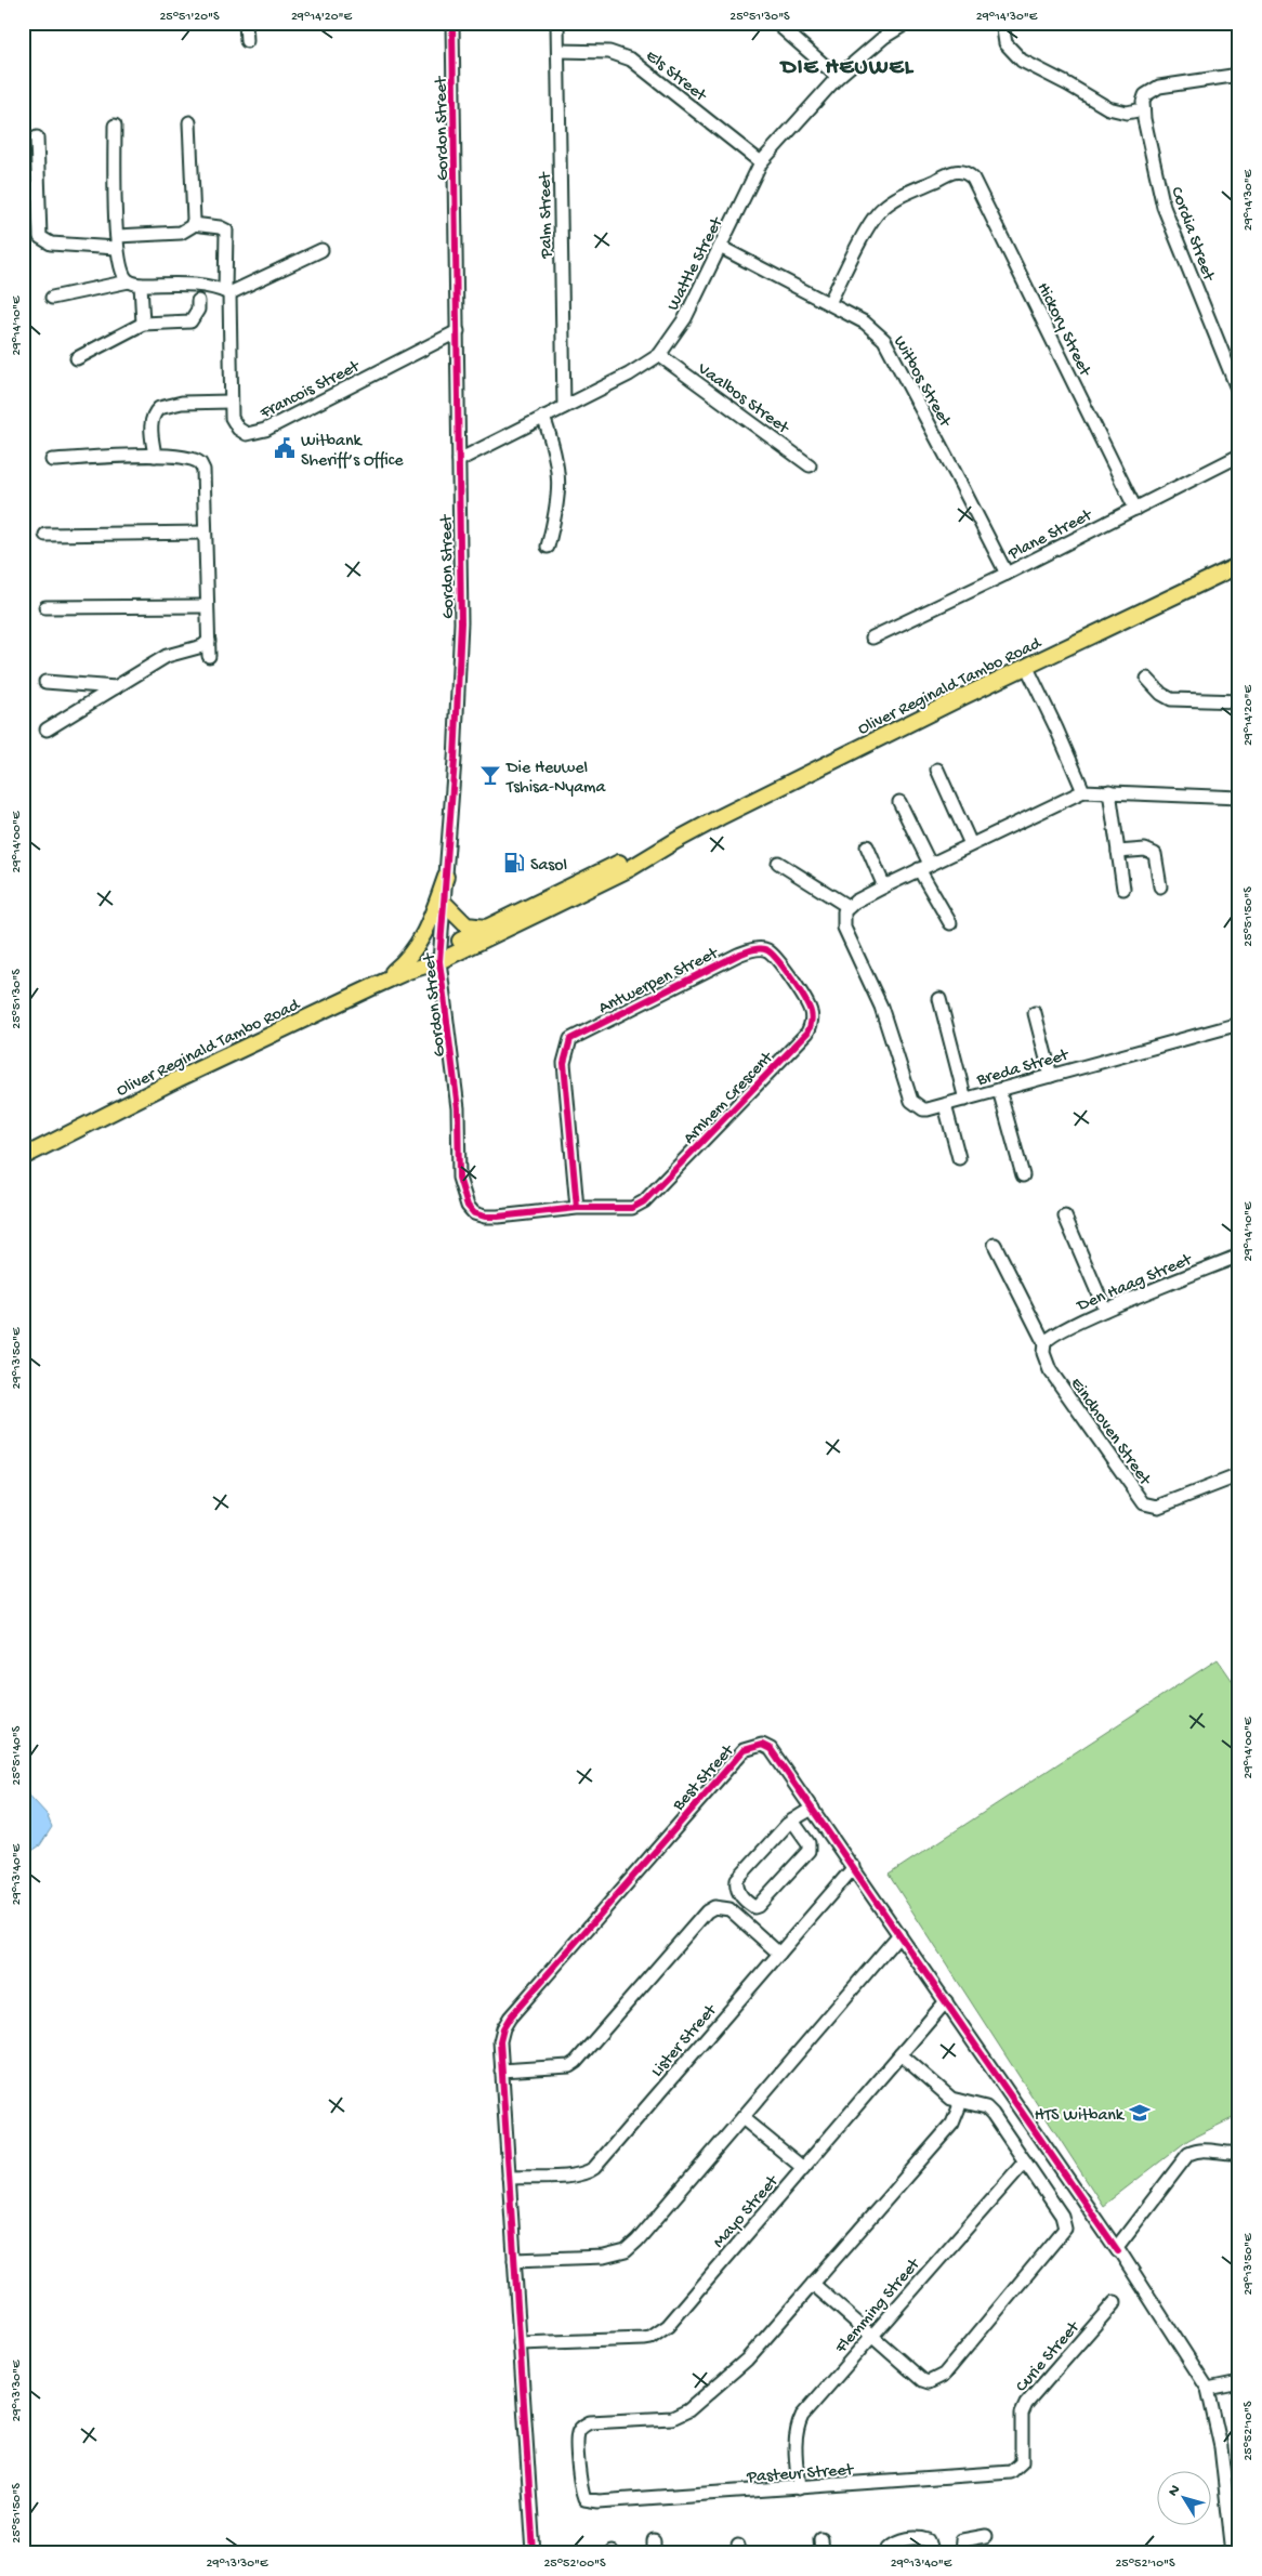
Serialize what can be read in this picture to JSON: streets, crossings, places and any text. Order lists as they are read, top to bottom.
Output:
{
  "streets": {
    "main road": ["Oliver Reginald Tambo Road"],
    "street": [
      "Els Street",
      "Gordon Street",
      "Palm Street",
      "Cordia Street",
      "Wattle Street",
      "Hickory Street",
      "Witbos Street",
      "Francois Street",
      "Vaalbos Street",
      "Plane Street",
      "Antwerpen Street",
      "Breda Street",
      "Arnhem Crescent",
      "Den Haag Street",
      "Eindhoven Street",
      "Best Street",
      "Lister Street",
      "Mayo Street",
      "Flemming Street",
      "Curie Street",
      "Pasteur Street"
    ]
  },
  "crossings": [
    ["Els Street", "Palm Street"],
    ["Els Street", "Wattle Street"],
    ["Gordon Street", "Wattle Street"],
    ["Gordon Street", "Francois Street"],
    ["Gordon Street", "Oliver Reginald Tambo Road"],
    ["Gordon Street", "Arnhem Crescent"],
    ["Palm Street", "Wattle Street"],
    ["Wattle Street", "Witbos Street"],
    ["Wattle Street", "Vaalbos Street"],
    ["Hickory Street", "Witbos Street"],
    ["Hickory Street", "Plane Street"],
    ["Witbos Street", "Plane Street"],
    ["Antwerpen Street", "Arnhem Crescent"],
    ["Den Haag Street", "Eindhoven Street"],
    ["Best Street", "Lister Street"],
    ["Best Street", "Mayo Street"],
    ["Flemming Street", "Pasteur Street"],
    ["Curie Street", "Pasteur Street"]
  ],
  "districts": ["DIE HEUWEL"],
  "places": {
    "public building": ["Witbank Sheriff’s Office"],
    "bar": ["Die Heuwel Tshisa-Nyama"],
    "fuel station": ["Sasol"],
    "school or university": ["HTS Witbank"]
  },
  "north": "top left",
  "coordinates": [
    "25°51'20\"S",
    "29°14'20\"E",
    "25°51'30\"S",
    "29°14'30\"E",
    "29°14'10\"E",
    "29°14'00\"E",
    "25°51'50\"S",
    "29°13'50\"E",
    "25°51'40\"S",
    "29°13'40\"E",
    "29°13'30\"E",
    "25°52'10\"S",
    "25°52'00\"S"
  ]
}
